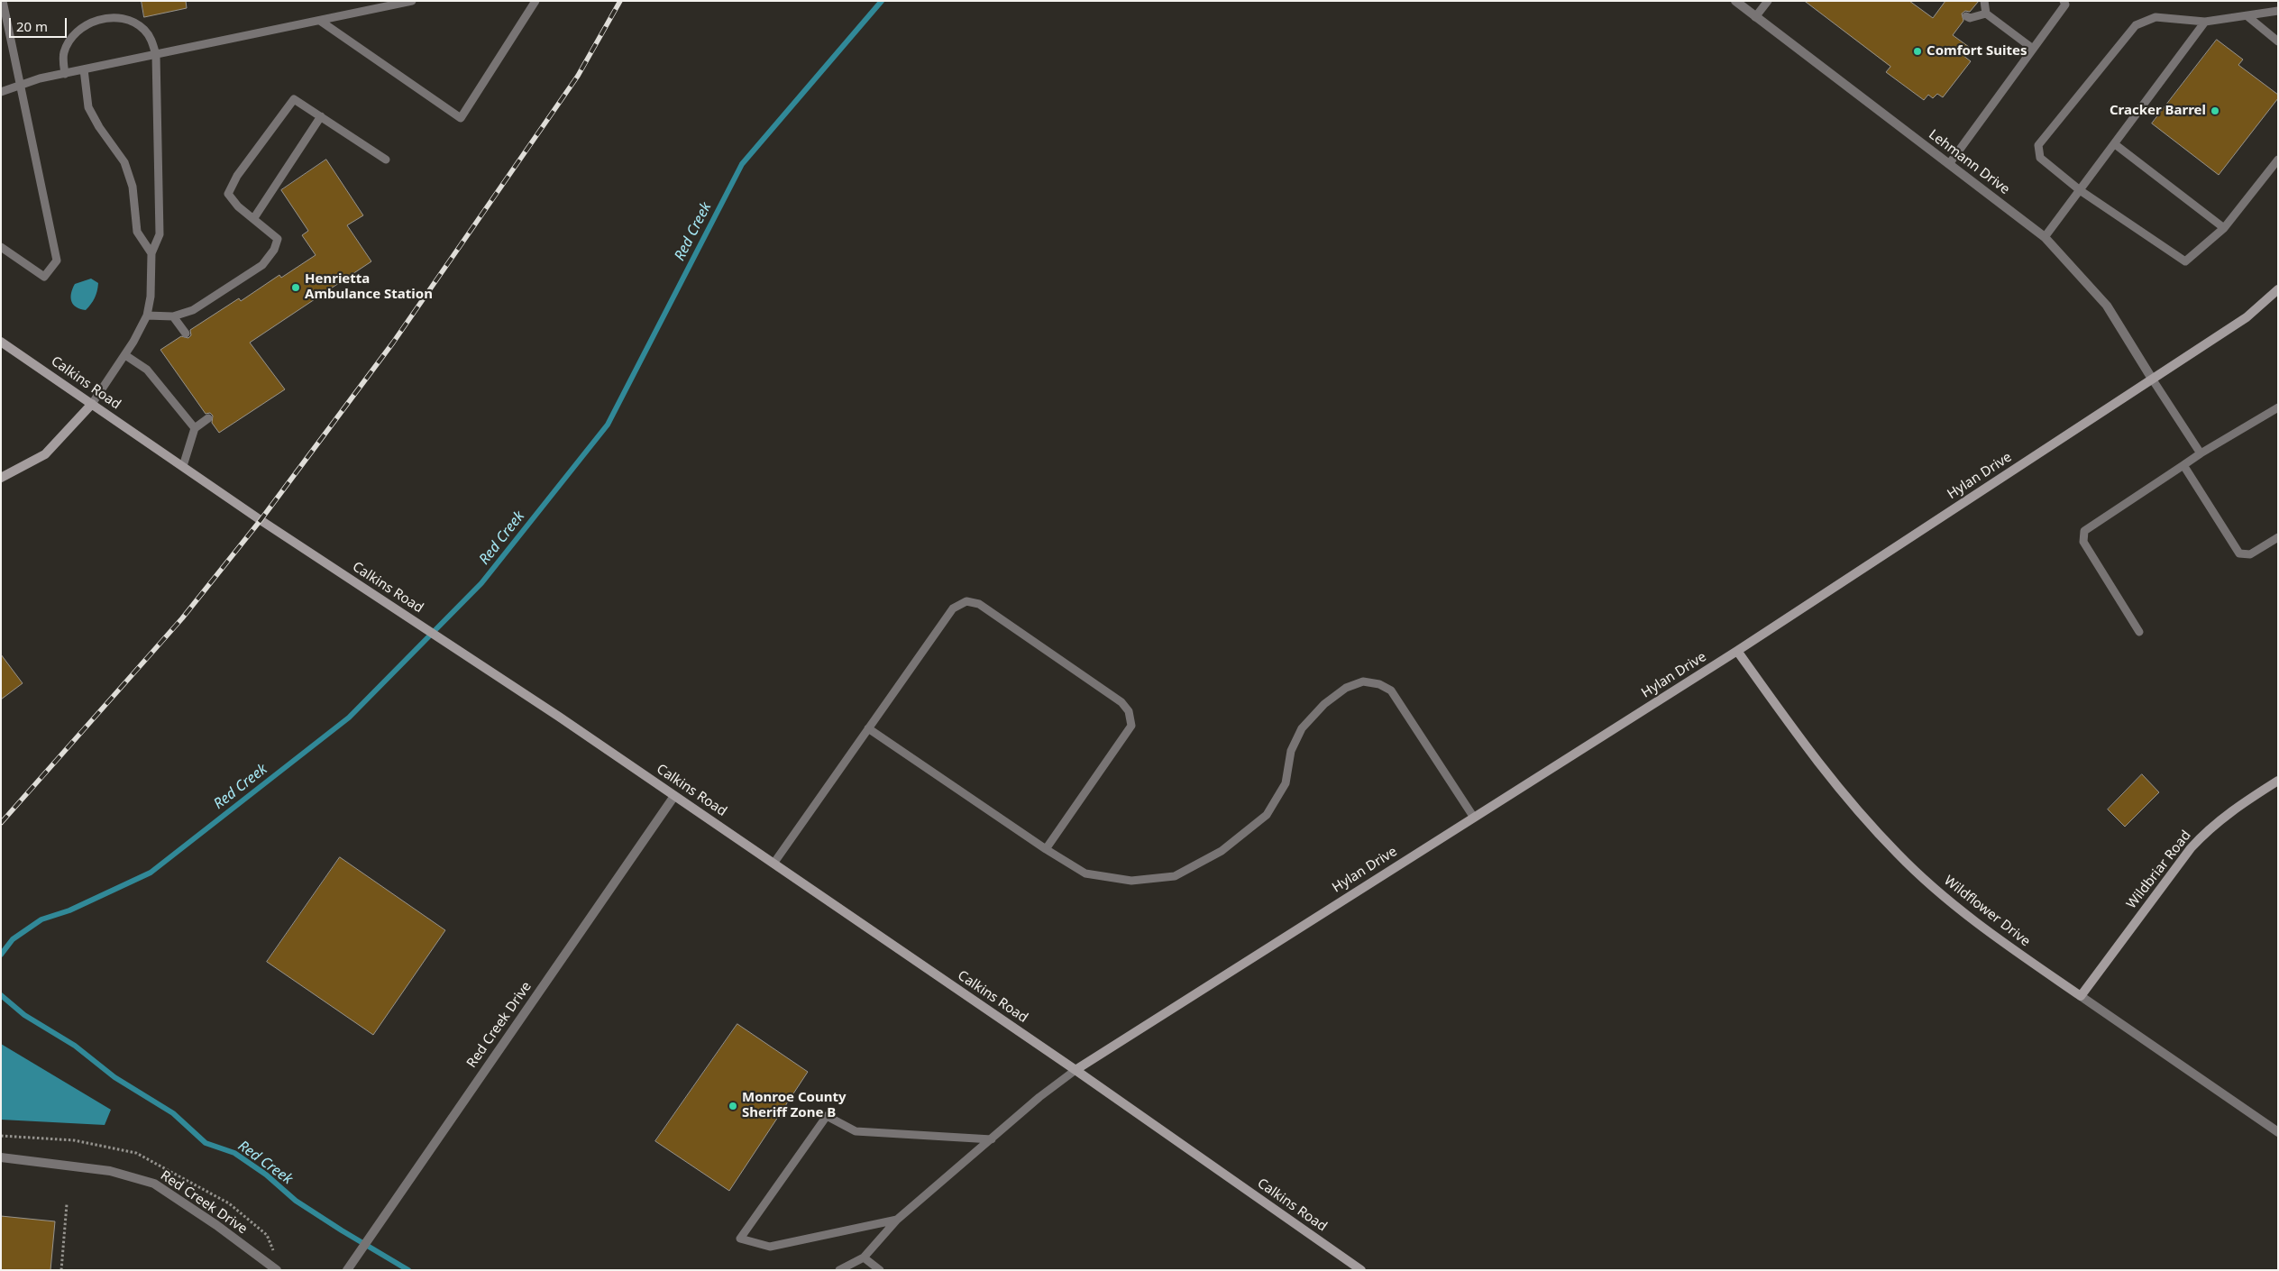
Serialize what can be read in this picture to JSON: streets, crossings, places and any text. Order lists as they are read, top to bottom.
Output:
{
  "streets": {
    "main road": [
      "Calkins Road",
      "Hylan Drive",
      "Wildbriar Road",
      "Wildflower Drive"
    ],
    "street": ["Lehmann Drive", "Red Creek Drive"]
  },
  "crossings": [
    ["Lehmann Drive", "Hylan Drive"],
    ["Calkins Road", "Hylan Drive"],
    ["Calkins Road", "Red Creek Drive"],
    ["Hylan Drive", "Wildflower Drive"],
    ["Wildbriar Road", "Wildflower Drive"]
  ],
  "water": ["Red Creek"],
  "places": [
    "Comfort Suites",
    "Cracker Barrel",
    "Henrietta Ambulance Station",
    "Monroe County Sheriff Zone B"
  ],
  "scale_bar": "20 m"
}
